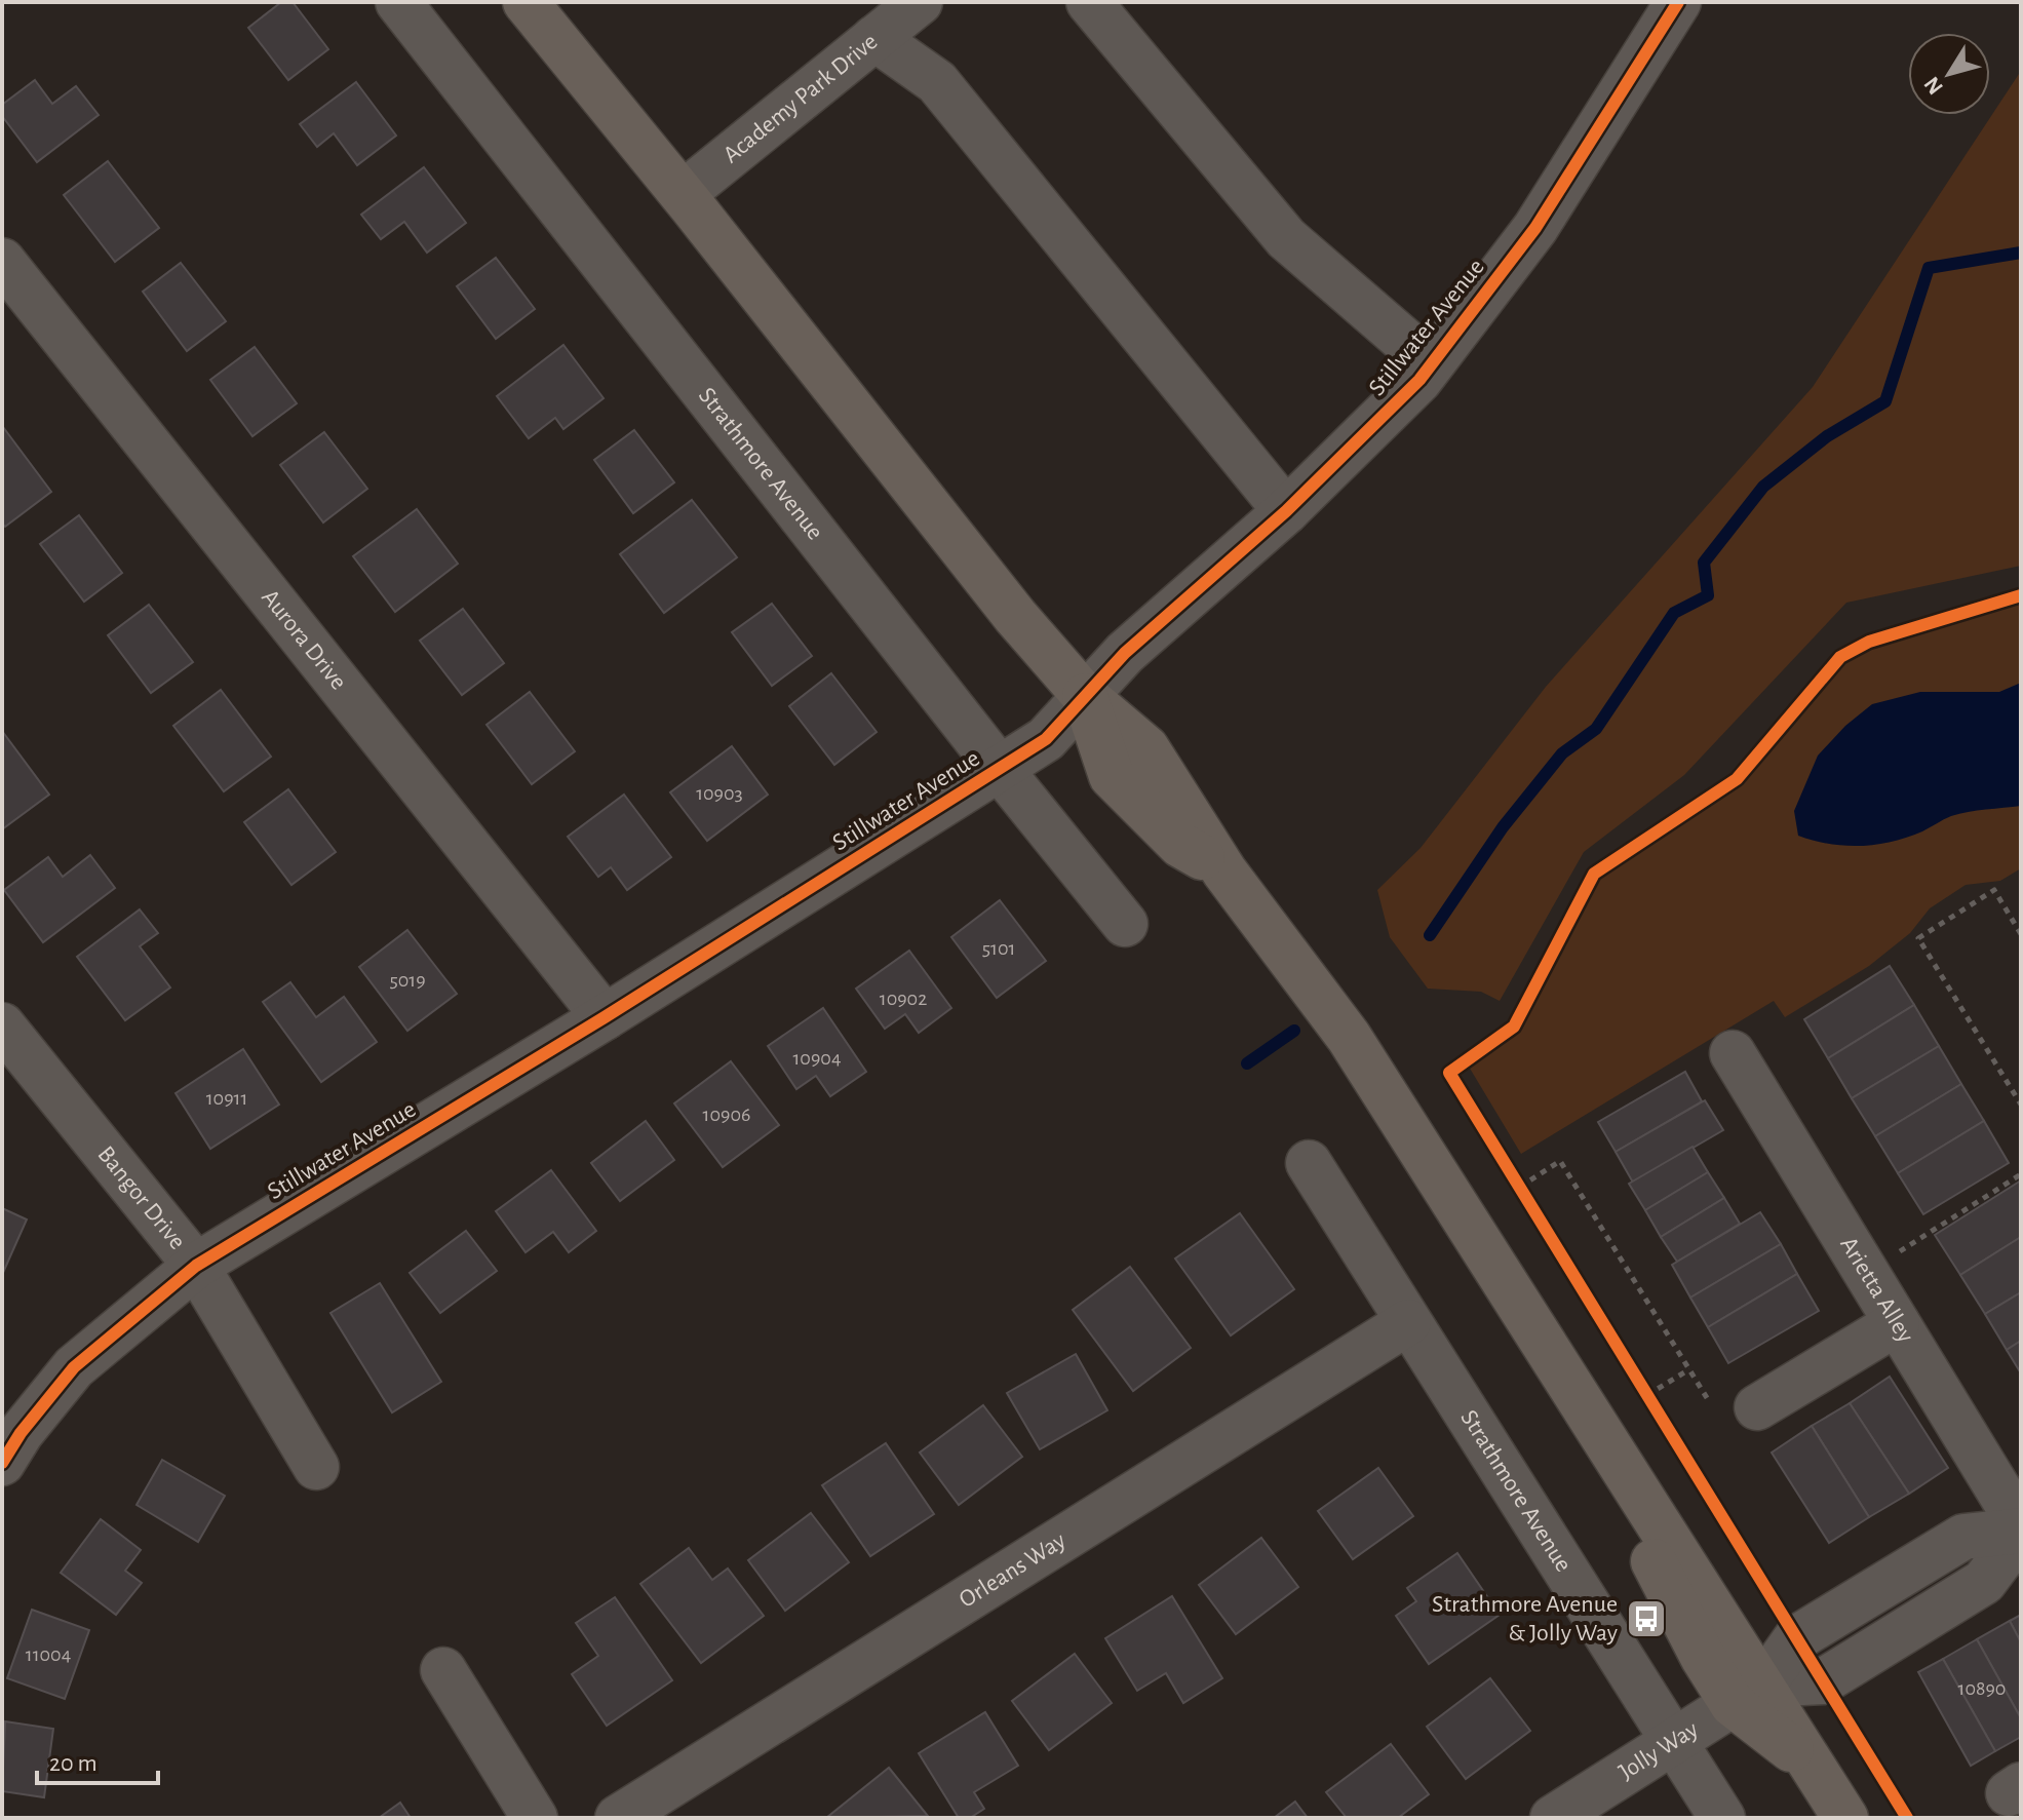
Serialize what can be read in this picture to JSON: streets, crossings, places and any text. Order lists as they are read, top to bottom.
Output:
{
  "streets": {
    "street": [
      "Academy Park Drive",
      "Stillwater Avenue",
      "Strathmore Avenue",
      "Aurora Drive",
      "Bangor Drive",
      "Arietta Alley",
      "Orleans Way",
      "Jolly Way"
    ]
  },
  "crossings": [
    ["Stillwater Avenue", "Strathmore Avenue"],
    ["Stillwater Avenue", "Aurora Drive"],
    ["Stillwater Avenue", "Bangor Drive"],
    ["Strathmore Avenue", "Orleans Way"],
    ["Strathmore Avenue", "Jolly Way"]
  ],
  "places": {
    "bus stop": ["Strathmore Avenue & Jolly Way"]
  },
  "house_numbers": [
    "10903",
    "5101",
    "5019",
    "10902",
    "10904",
    "10911",
    "10906",
    "11004",
    "10890"
  ],
  "scale_bar": "20 m",
  "north": "bottom left"
}
